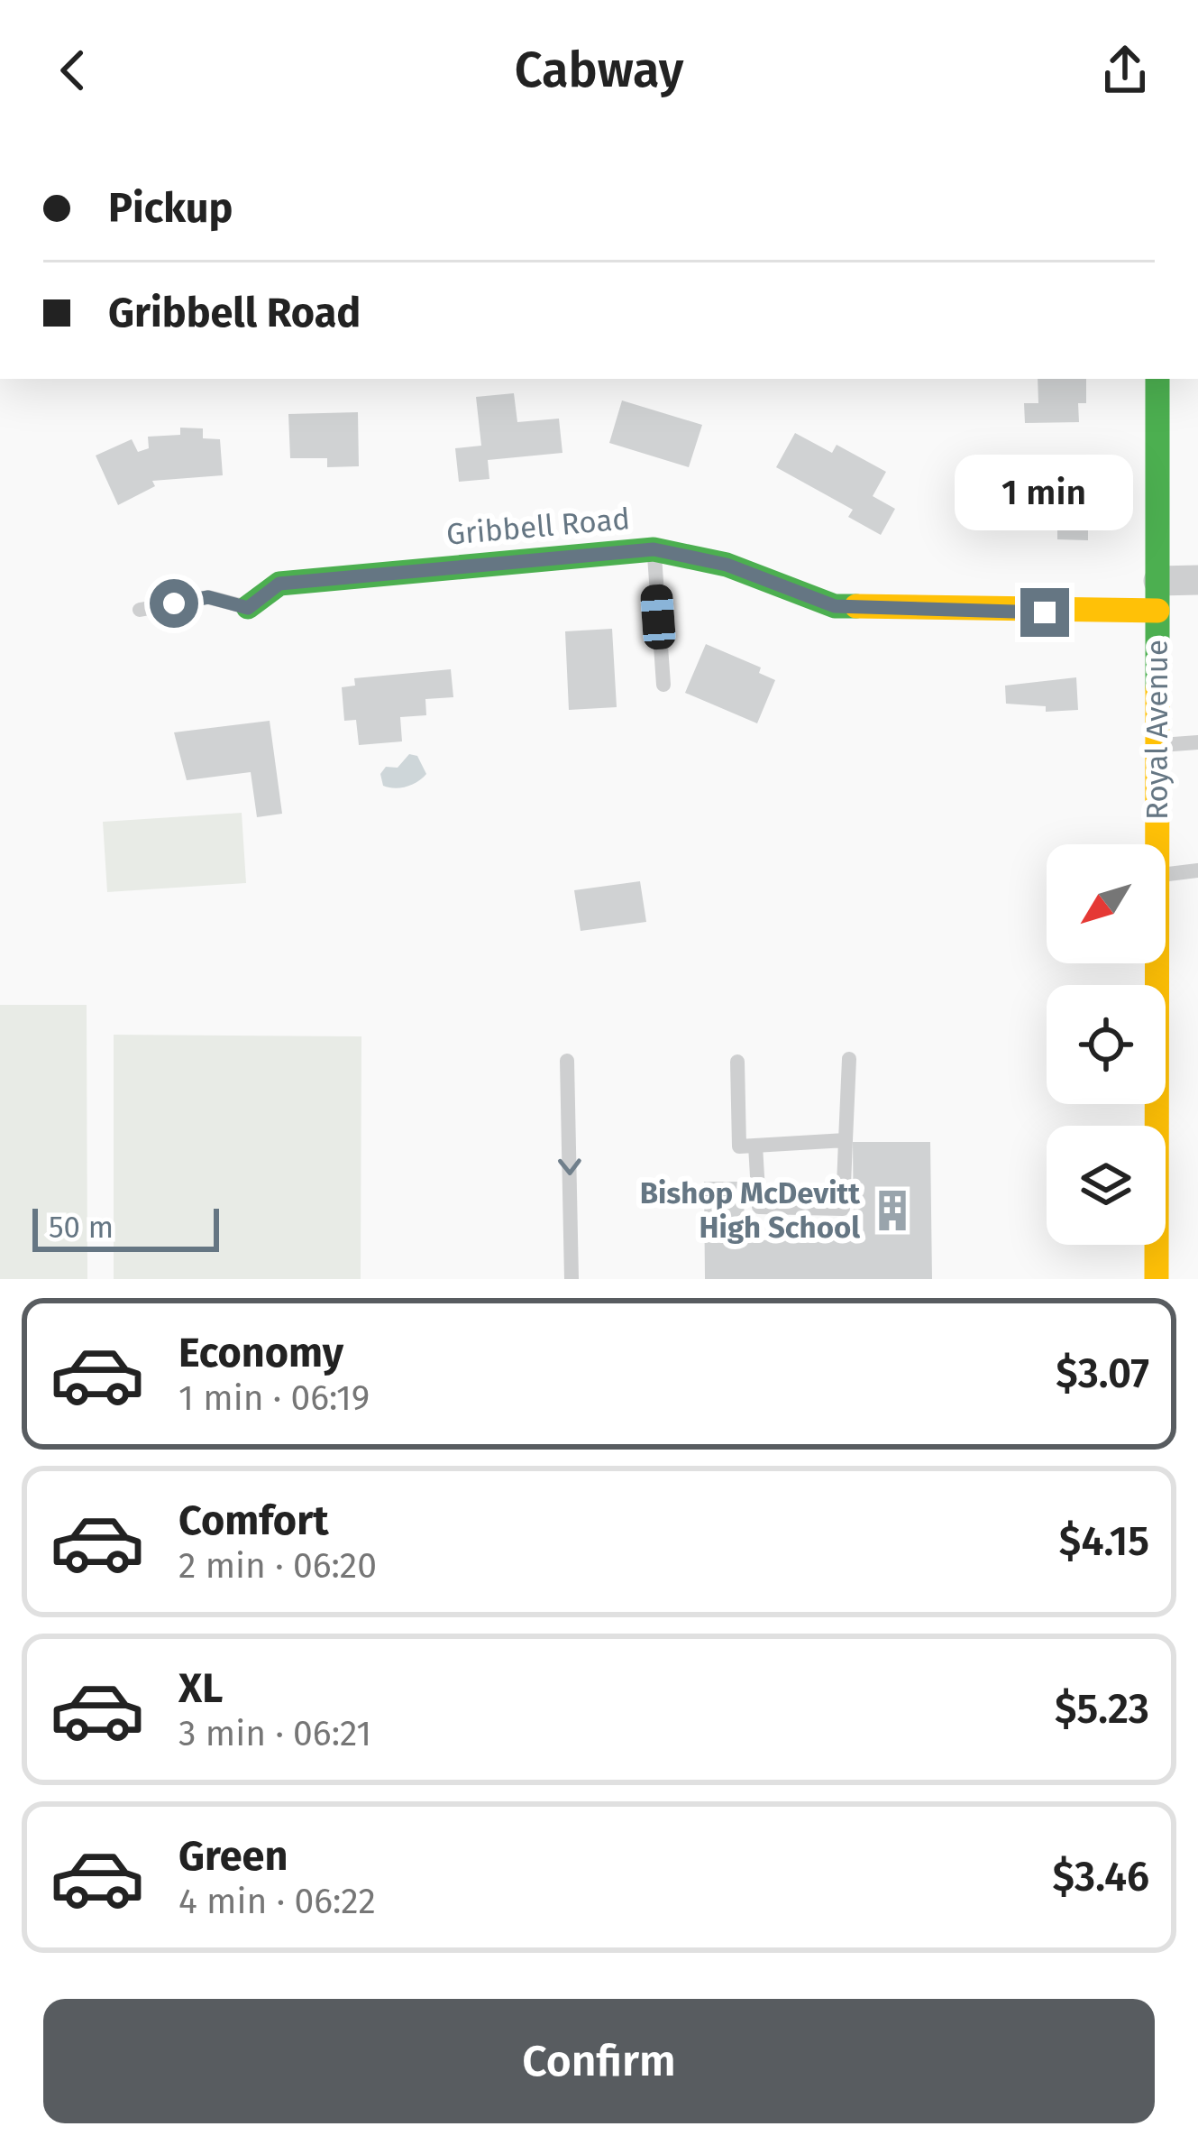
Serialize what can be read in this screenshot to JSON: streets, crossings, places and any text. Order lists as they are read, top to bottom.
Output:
{
  "streets": {
    "street": ["Gribbell Road", "Royal Avenue"]
  },
  "crossings": [
    ["Gribbell Road", "Royal Avenue"]
  ],
  "places": {
    "building": ["Bishop McDevitt High School"]
  },
  "scale_bar": "50 m",
  "north": "bottom left",
  "page": {
    "header": "Cabway",
    "banner": ["Pickup", "Gribbell Road"],
    "bubble": "1 min",
    "scale": "50 m",
    "list": [
      {
        "name": "Economy",
        "note": "1 min · 06:19",
        "value": "$3.07"
      },
      {
        "name": "Comfort",
        "note": "2 min · 06:20",
        "value": "$4.15"
      },
      {
        "name": "XL",
        "note": "3 min · 06:21",
        "value": "$5.23"
      },
      {
        "name": "Green",
        "note": "4 min · 06:22",
        "value": "$3.46"
      }
    ],
    "buttons": "Confirm"
  }
}
